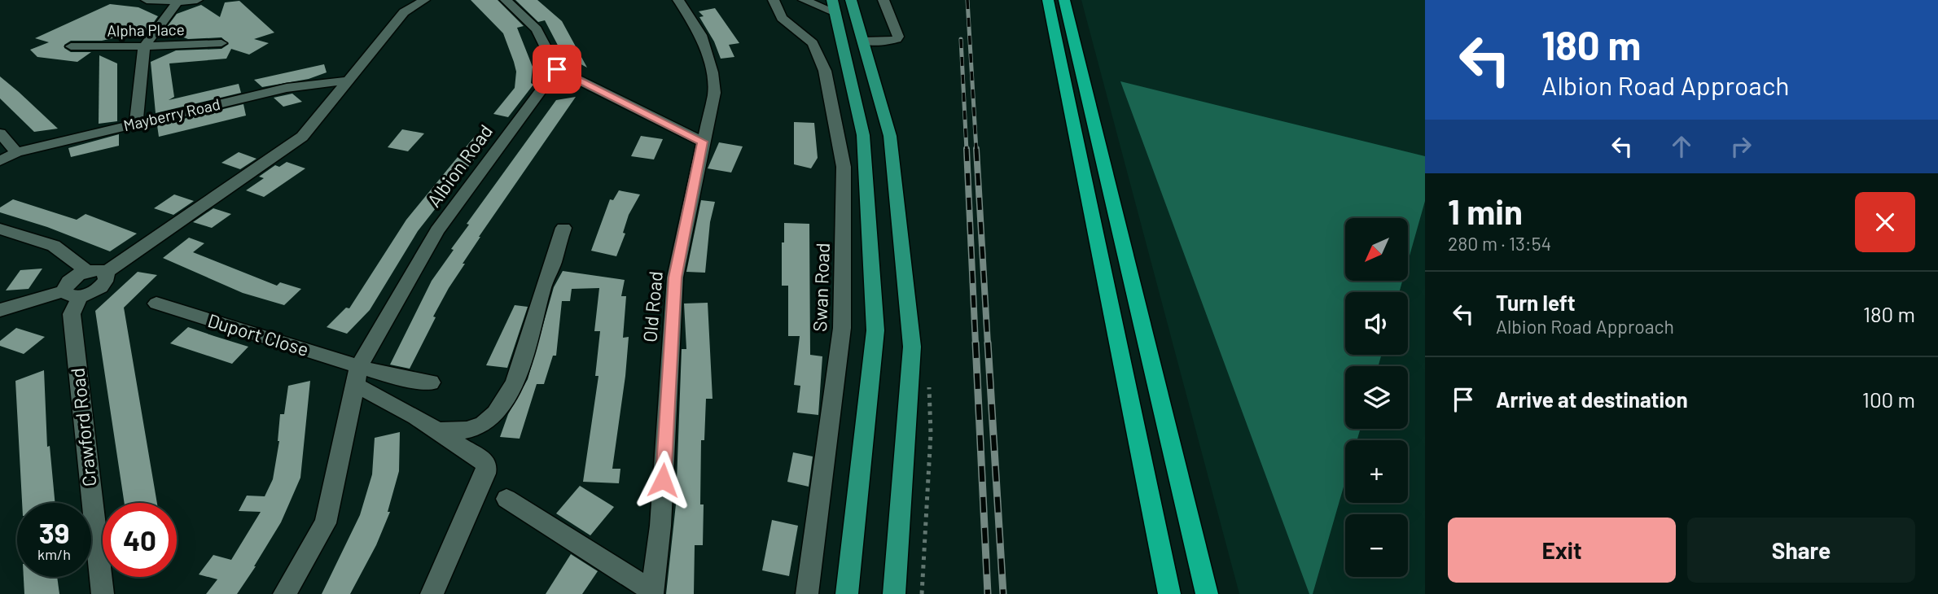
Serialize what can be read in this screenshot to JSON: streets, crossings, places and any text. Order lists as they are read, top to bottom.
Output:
{
  "streets": {
    "street": [
      "Alpha Place",
      "Mayberry Road",
      "Albion Road",
      "Swan Road",
      "Old Road",
      "Duport Close",
      "Crawford Road"
    ]
  },
  "crossings": [
    ["Albion Road", "Duport Close"]
  ],
  "north": "bottom left",
  "page": {
    "turn": ["180 m", "Albion Road Approach"],
    "heading": ["1 min", "280 m · 13:54"],
    "map_buttons": ["+", "−"],
    "list": [
      {
        "name": "Turn left",
        "note": "Albion Road Approach",
        "value": "180 m"
      },
      {
        "name": "Arrive at destination",
        "value": "100 m"
      }
    ],
    "speed": "39 km/h",
    "limit": "40",
    "buttons": ["Exit", "Share"]
  }
}
